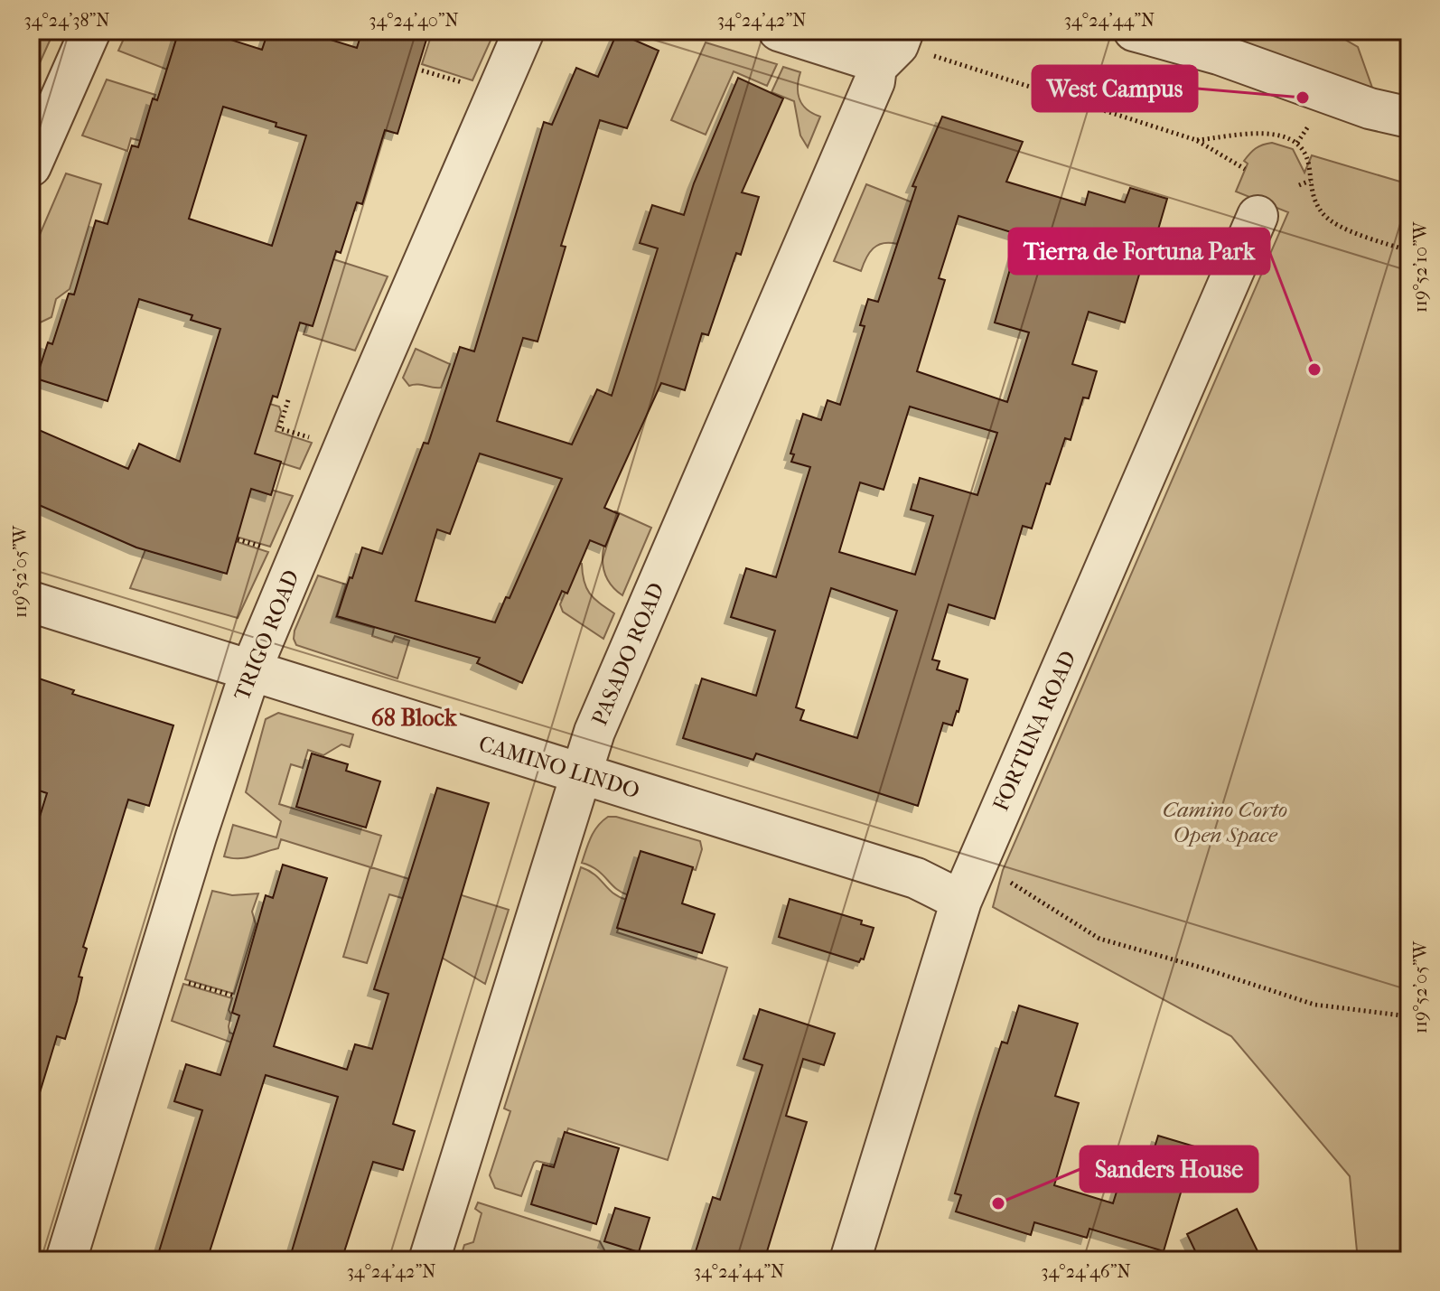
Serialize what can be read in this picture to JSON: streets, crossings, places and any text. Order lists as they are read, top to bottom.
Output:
{
  "streets": {
    "street": [
      "TRIGO ROAD",
      "PASADO ROAD",
      "FORTUNA ROAD",
      "CAMINO LINDO"
    ]
  },
  "crossings": [
    ["TRIGO ROAD", "CAMINO LINDO"],
    ["PASADO ROAD", "CAMINO LINDO"],
    ["FORTUNA ROAD", "CAMINO LINDO"]
  ],
  "districts": ["68 Block"],
  "parks": ["Camino Corto Open Space"],
  "places": ["West Campus", "Tierra de Fortuna Park", "Sanders House"],
  "coordinates": [
    "34°24'38\"N",
    "34°24'40\"N",
    "34°24'42\"N",
    "34°24'44\"N",
    "119°52'10\"W",
    "119°52'05\"W",
    "34°24'46\"N"
  ]
}
